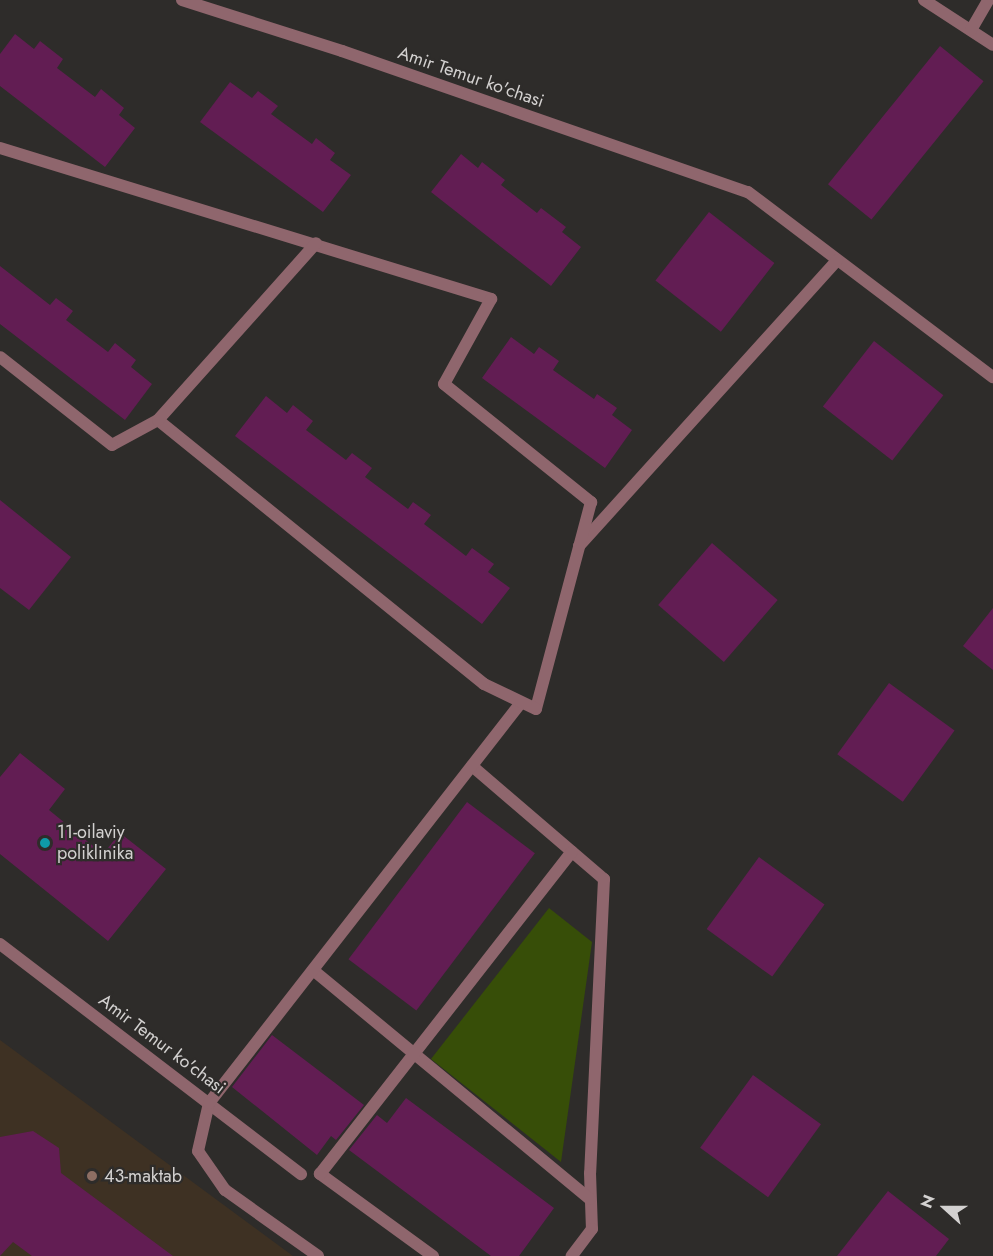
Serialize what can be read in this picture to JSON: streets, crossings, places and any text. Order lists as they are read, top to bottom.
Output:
{
  "streets": {
    "street": ["Amir Temur ko'chasi"]
  },
  "places": ["11-oilaviy poliklinika", "43-maktab"],
  "north": "left"
}
